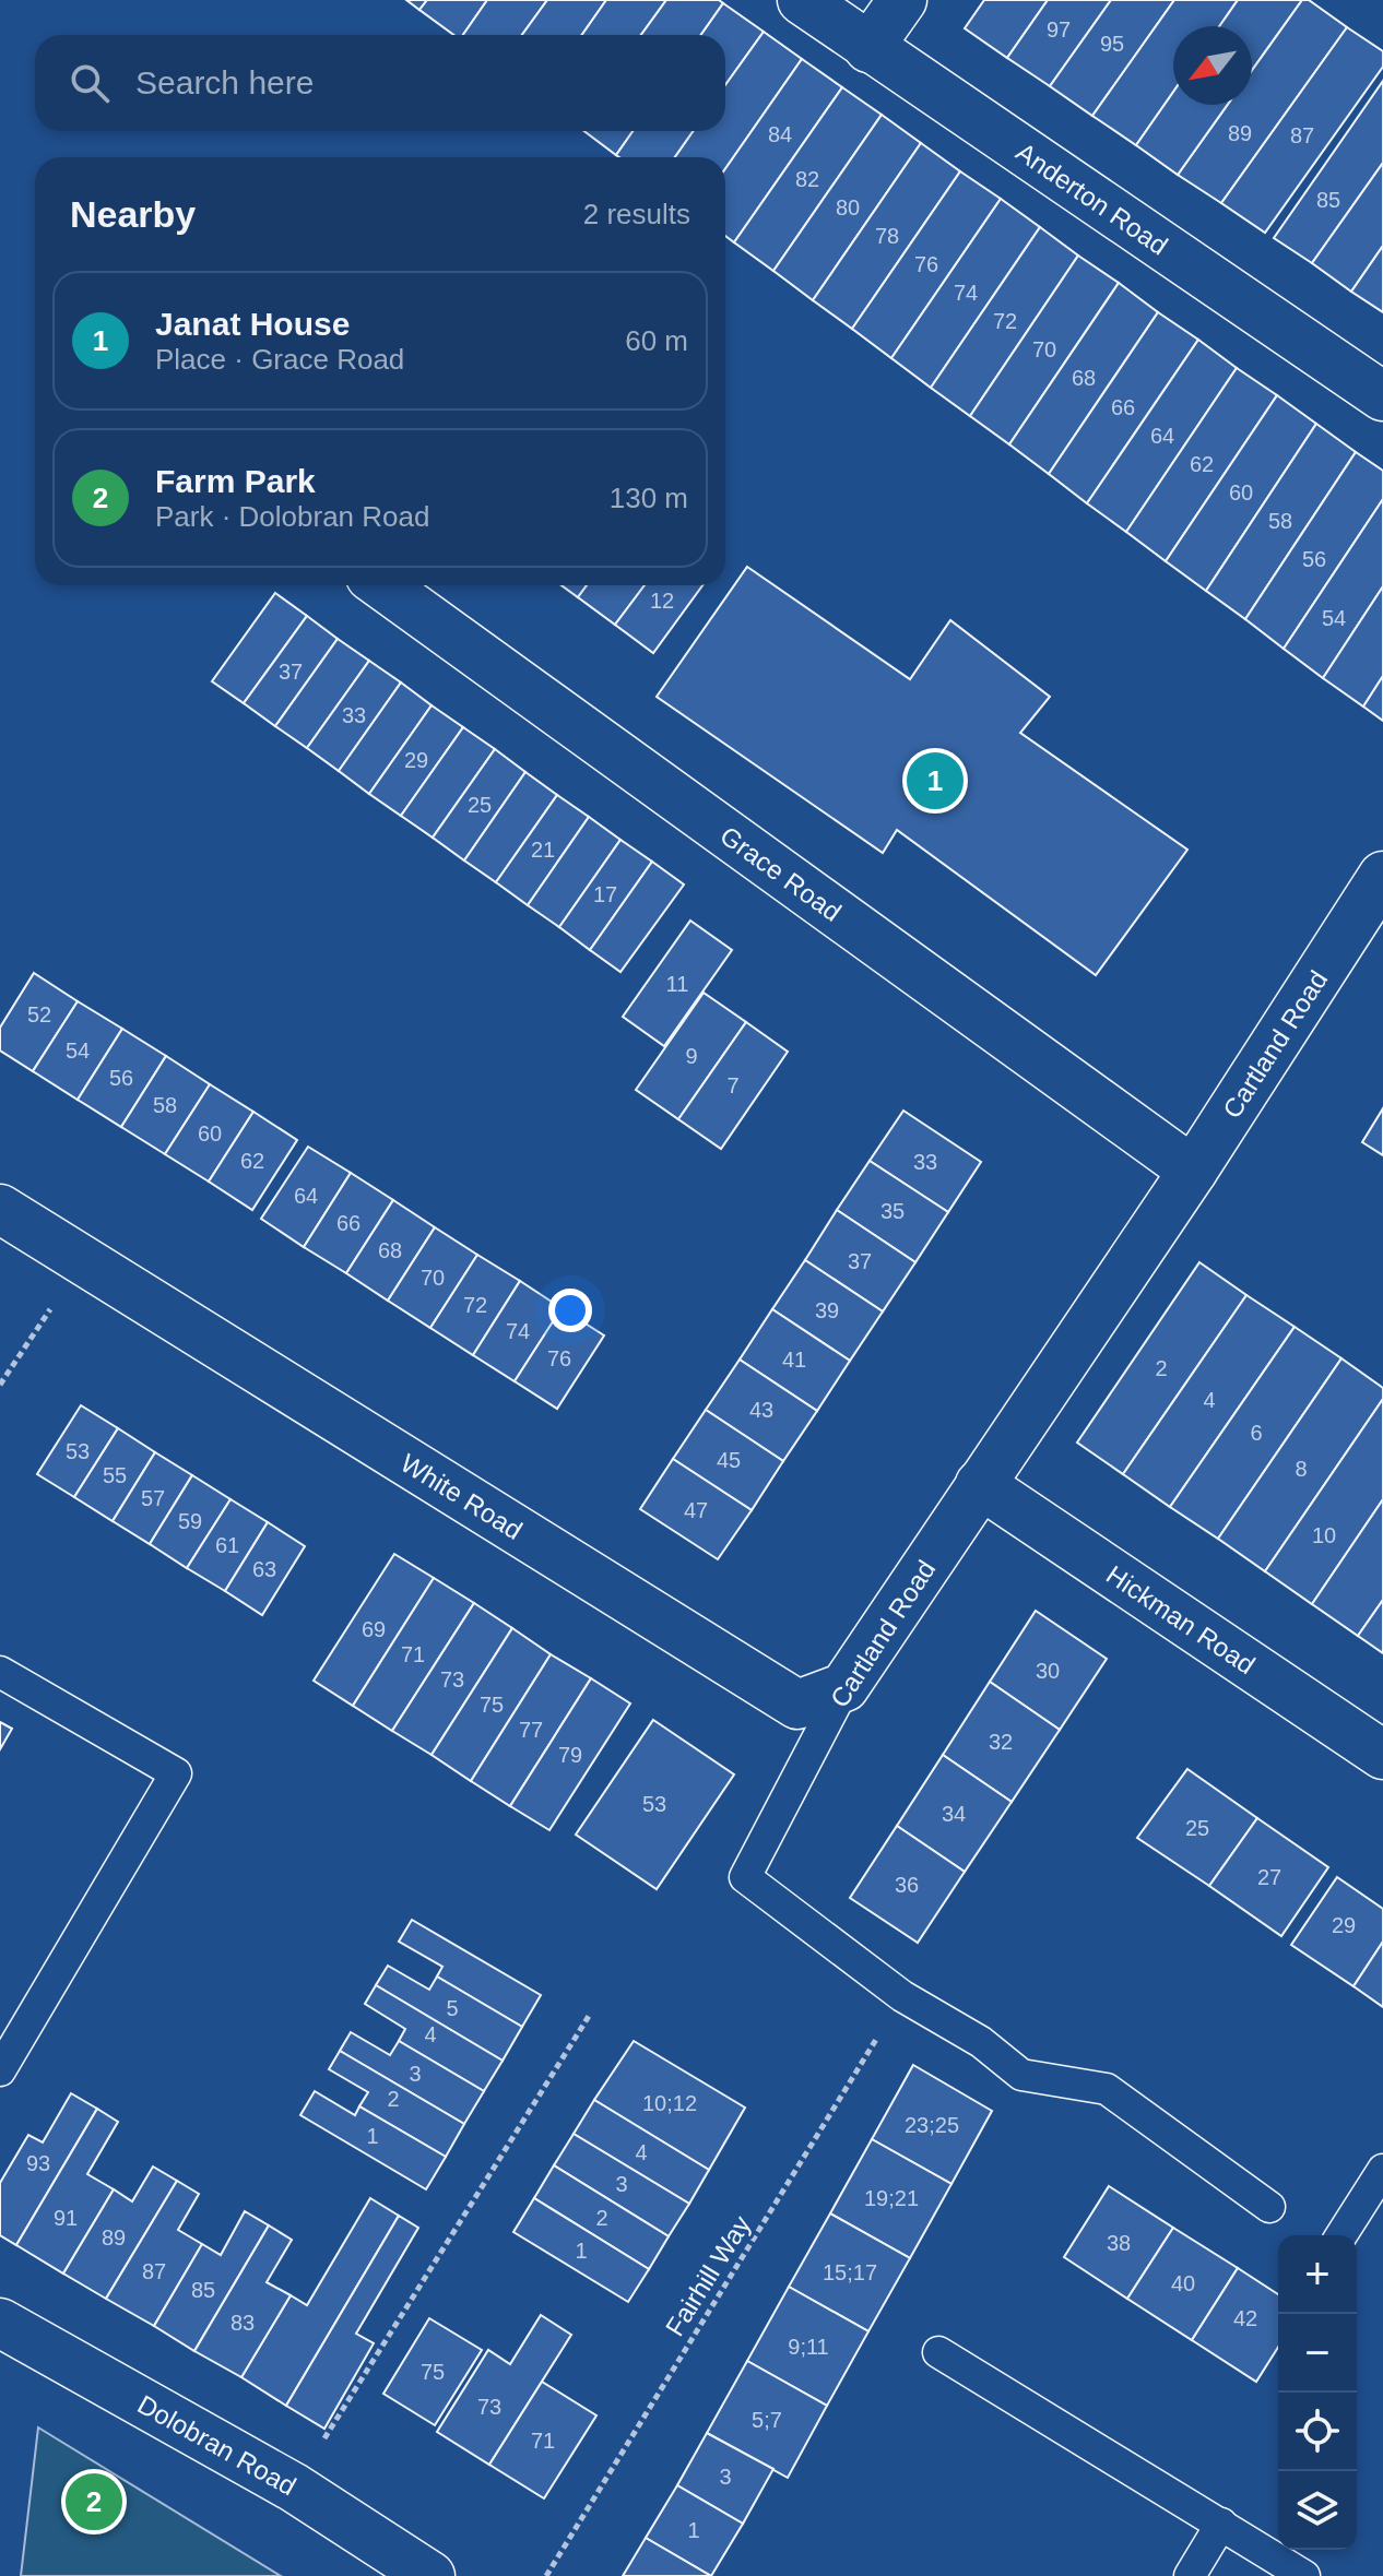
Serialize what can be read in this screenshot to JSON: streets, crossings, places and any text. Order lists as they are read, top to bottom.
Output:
{
  "streets": {
    "street": [
      "Anderton Road",
      "Grace Road",
      "Cartland Road",
      "White Road",
      "Hickman Road",
      "Dolobran Road"
    ],
    "path": ["Fairhill Way"]
  },
  "crossings": [
    ["Grace Road", "Cartland Road"],
    ["Cartland Road", "White Road"],
    ["Cartland Road", "Hickman Road"],
    ["Cartland Road", "Fairhill Way"]
  ],
  "house_numbers": [
    "97",
    "95",
    "89",
    "84",
    "87",
    "82",
    "85",
    "80",
    "78",
    "76",
    "74",
    "72",
    "70",
    "68",
    "66",
    "64",
    "62",
    "60",
    "58",
    "56",
    "12",
    "54",
    "37",
    "33",
    "29",
    "25",
    "21",
    "17",
    "11",
    "52",
    "54",
    "9",
    "56",
    "7",
    "58",
    "60",
    "62",
    "33",
    "64",
    "35",
    "66",
    "68",
    "37",
    "70",
    "72",
    "39",
    "74",
    "76",
    "41",
    "2",
    "4",
    "43",
    "6",
    "53",
    "45",
    "8",
    "55",
    "57",
    "47",
    "59",
    "10",
    "61",
    "63",
    "69",
    "71",
    "30",
    "73",
    "75",
    "77",
    "32",
    "79",
    "53",
    "34",
    "25",
    "27",
    "36",
    "29",
    "5",
    "4",
    "3",
    "2",
    "10;12",
    "23;25",
    "1",
    "4",
    "93",
    "3",
    "19;21",
    "91",
    "2",
    "89",
    "38",
    "1",
    "87",
    "15;17",
    "40",
    "85",
    "42",
    "83",
    "9;11",
    "75",
    "73",
    "5;7",
    "71",
    "3",
    "1"
  ],
  "north": "bottom left",
  "page": {
    "search": "Search here",
    "heading": ["Nearby", "2 results"],
    "list": [
      {
        "mark": "1",
        "name": "Janat House",
        "note": "Place · Grace Road",
        "value": "60 m"
      },
      {
        "mark": "2",
        "name": "Farm Park",
        "note": "Park · Dolobran Road",
        "value": "130 m"
      }
    ],
    "pins": ["1", "2"],
    "map_buttons": ["+", "−"]
  }
}
